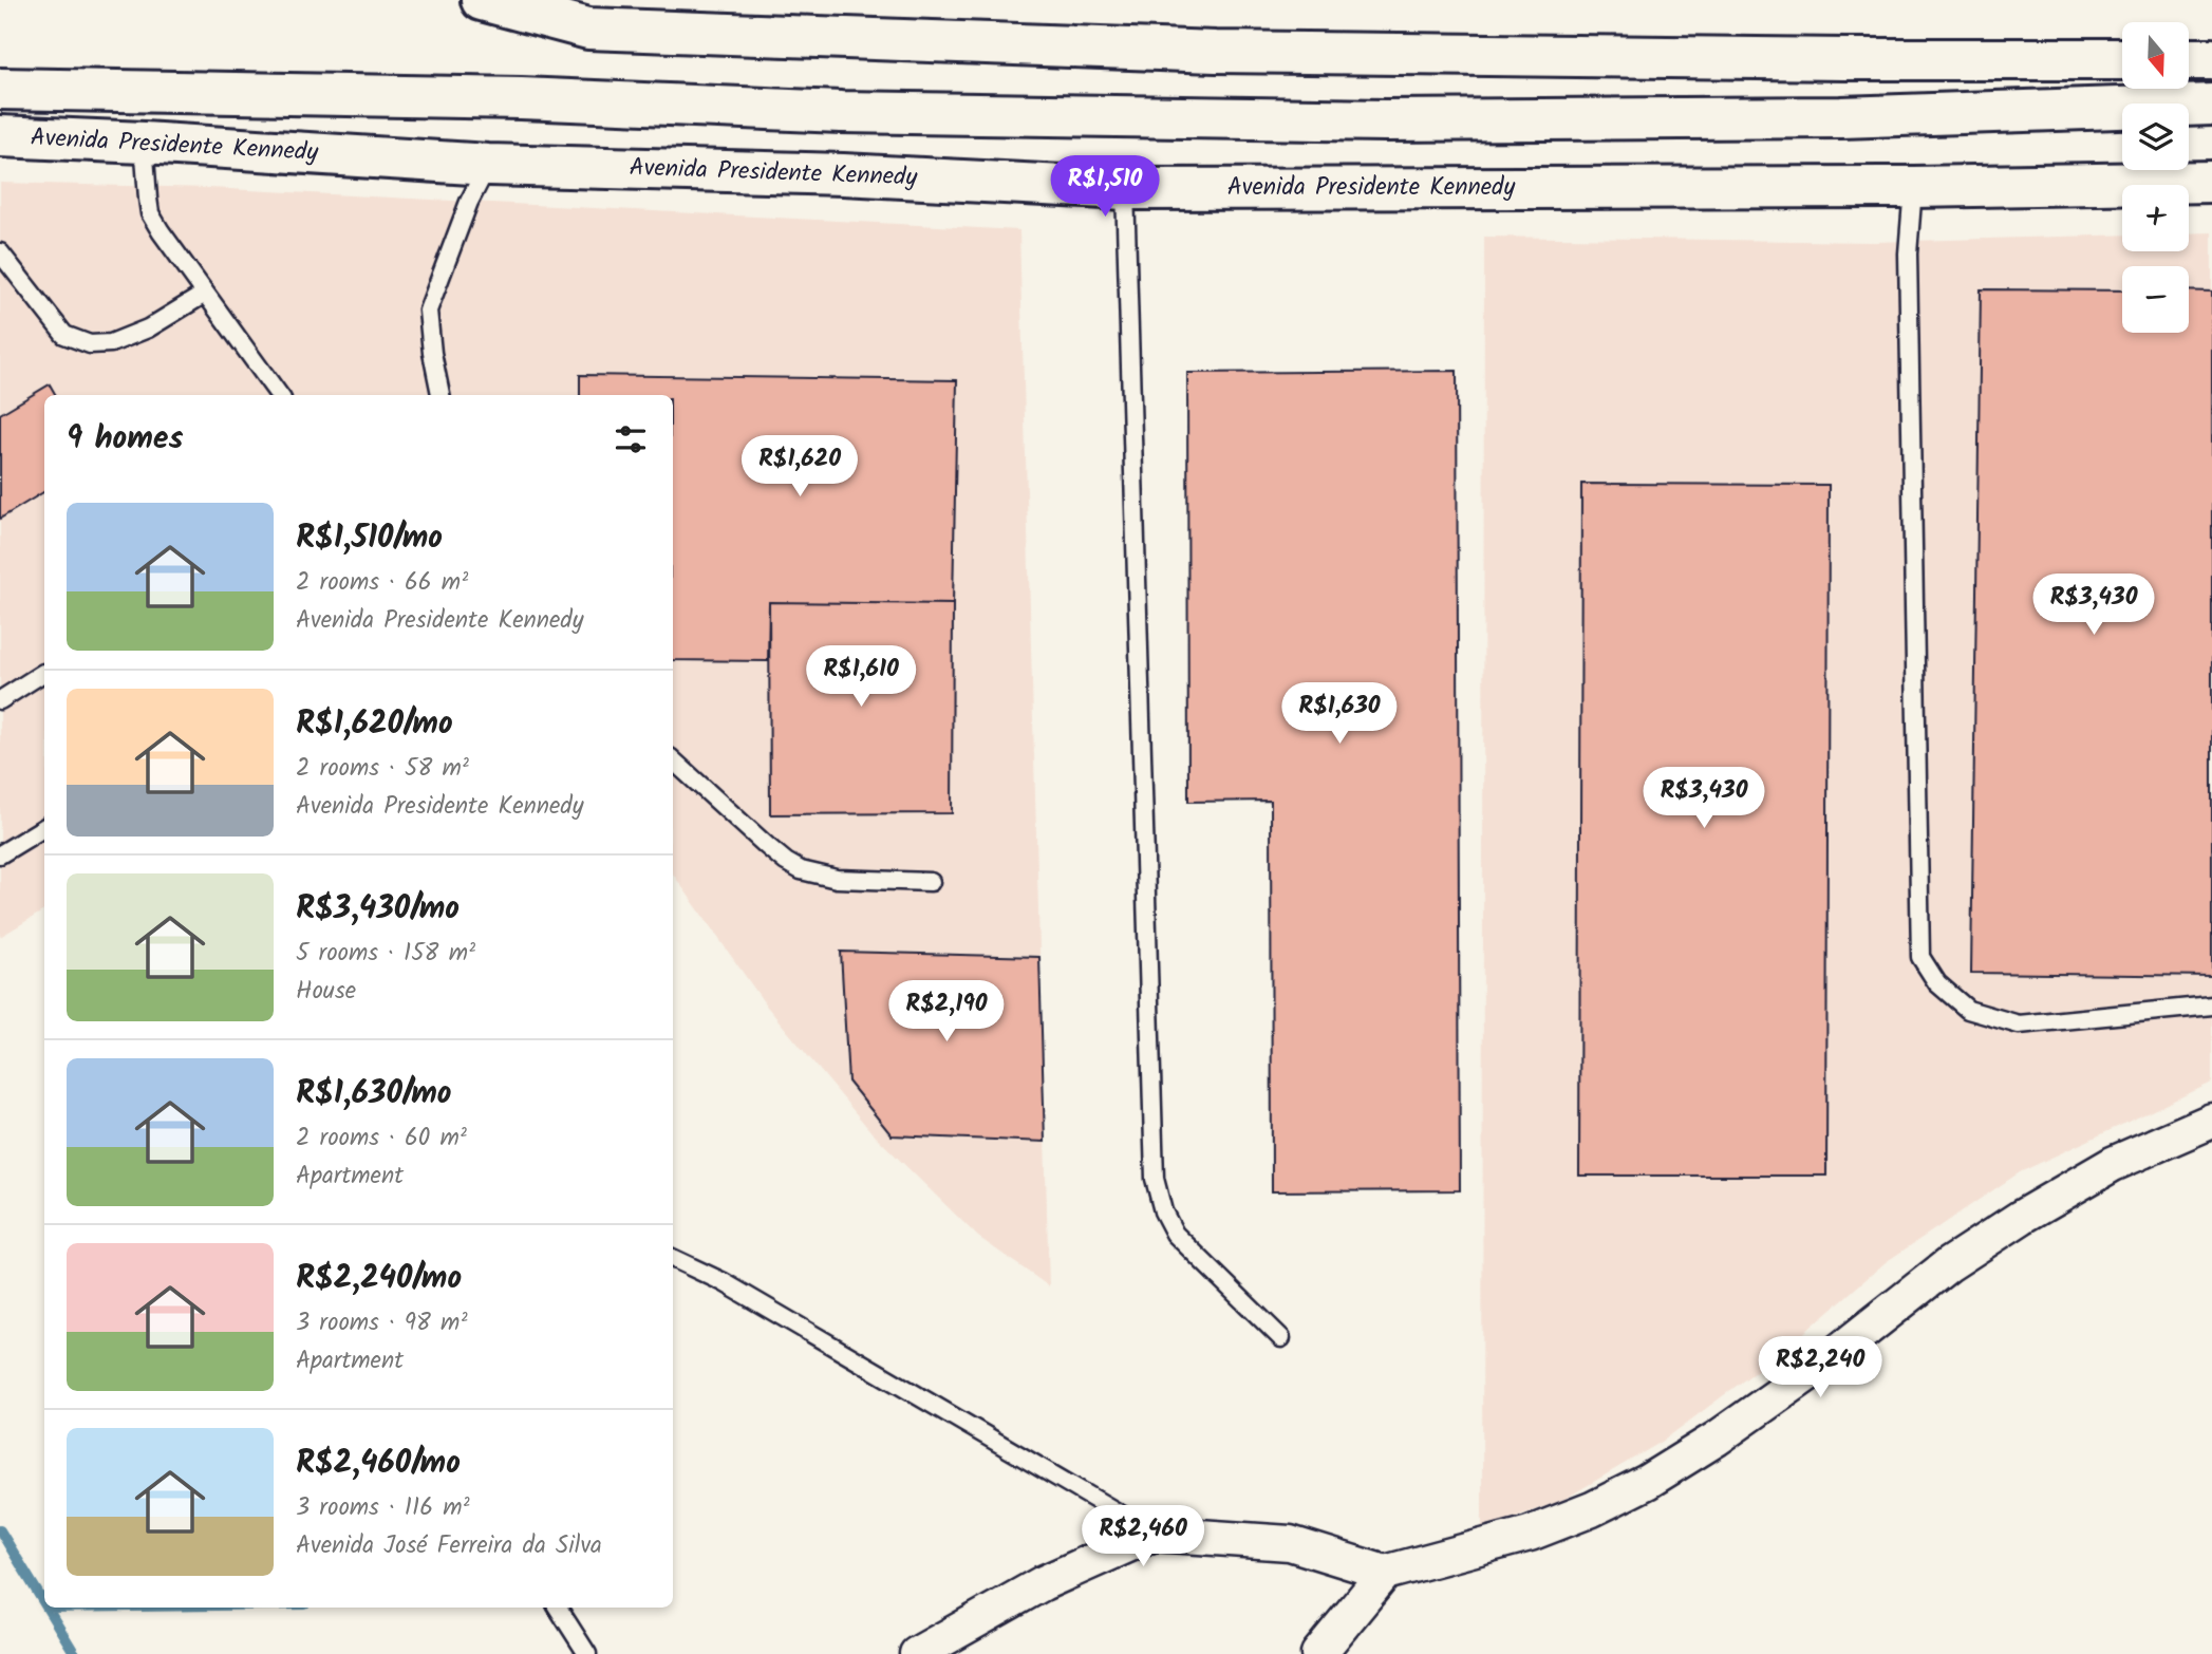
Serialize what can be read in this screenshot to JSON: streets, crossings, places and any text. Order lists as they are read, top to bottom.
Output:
{
  "streets": {
    "main road": ["Avenida Presidente Kennedy"]
  },
  "north": "bottom",
  "page": {
    "map_buttons": ["+", "−"],
    "price": [
      "R$1,510",
      "R$1,620",
      "R$3,430",
      "R$1,610",
      "R$1,630",
      "R$3,430",
      "R$2,190",
      "R$2,240",
      "R$2,460"
    ],
    "heading": "9 homes",
    "list": [
      {
        "name": "R$1,510/mo",
        "note": "2 rooms · 66 m² · Avenida Presidente Kennedy"
      },
      {
        "name": "R$1,620/mo",
        "note": "2 rooms · 58 m² · Avenida Presidente Kennedy"
      },
      {
        "name": "R$3,430/mo",
        "note": "5 rooms · 158 m² · House"
      },
      {
        "name": "R$1,630/mo",
        "note": "2 rooms · 60 m² · Apartment"
      },
      {
        "name": "R$2,240/mo",
        "note": "3 rooms · 98 m² · Apartment"
      },
      {
        "name": "R$2,460/mo",
        "note": "3 rooms · 116 m² · Avenida José Ferreira da Silva"
      }
    ]
  }
}
